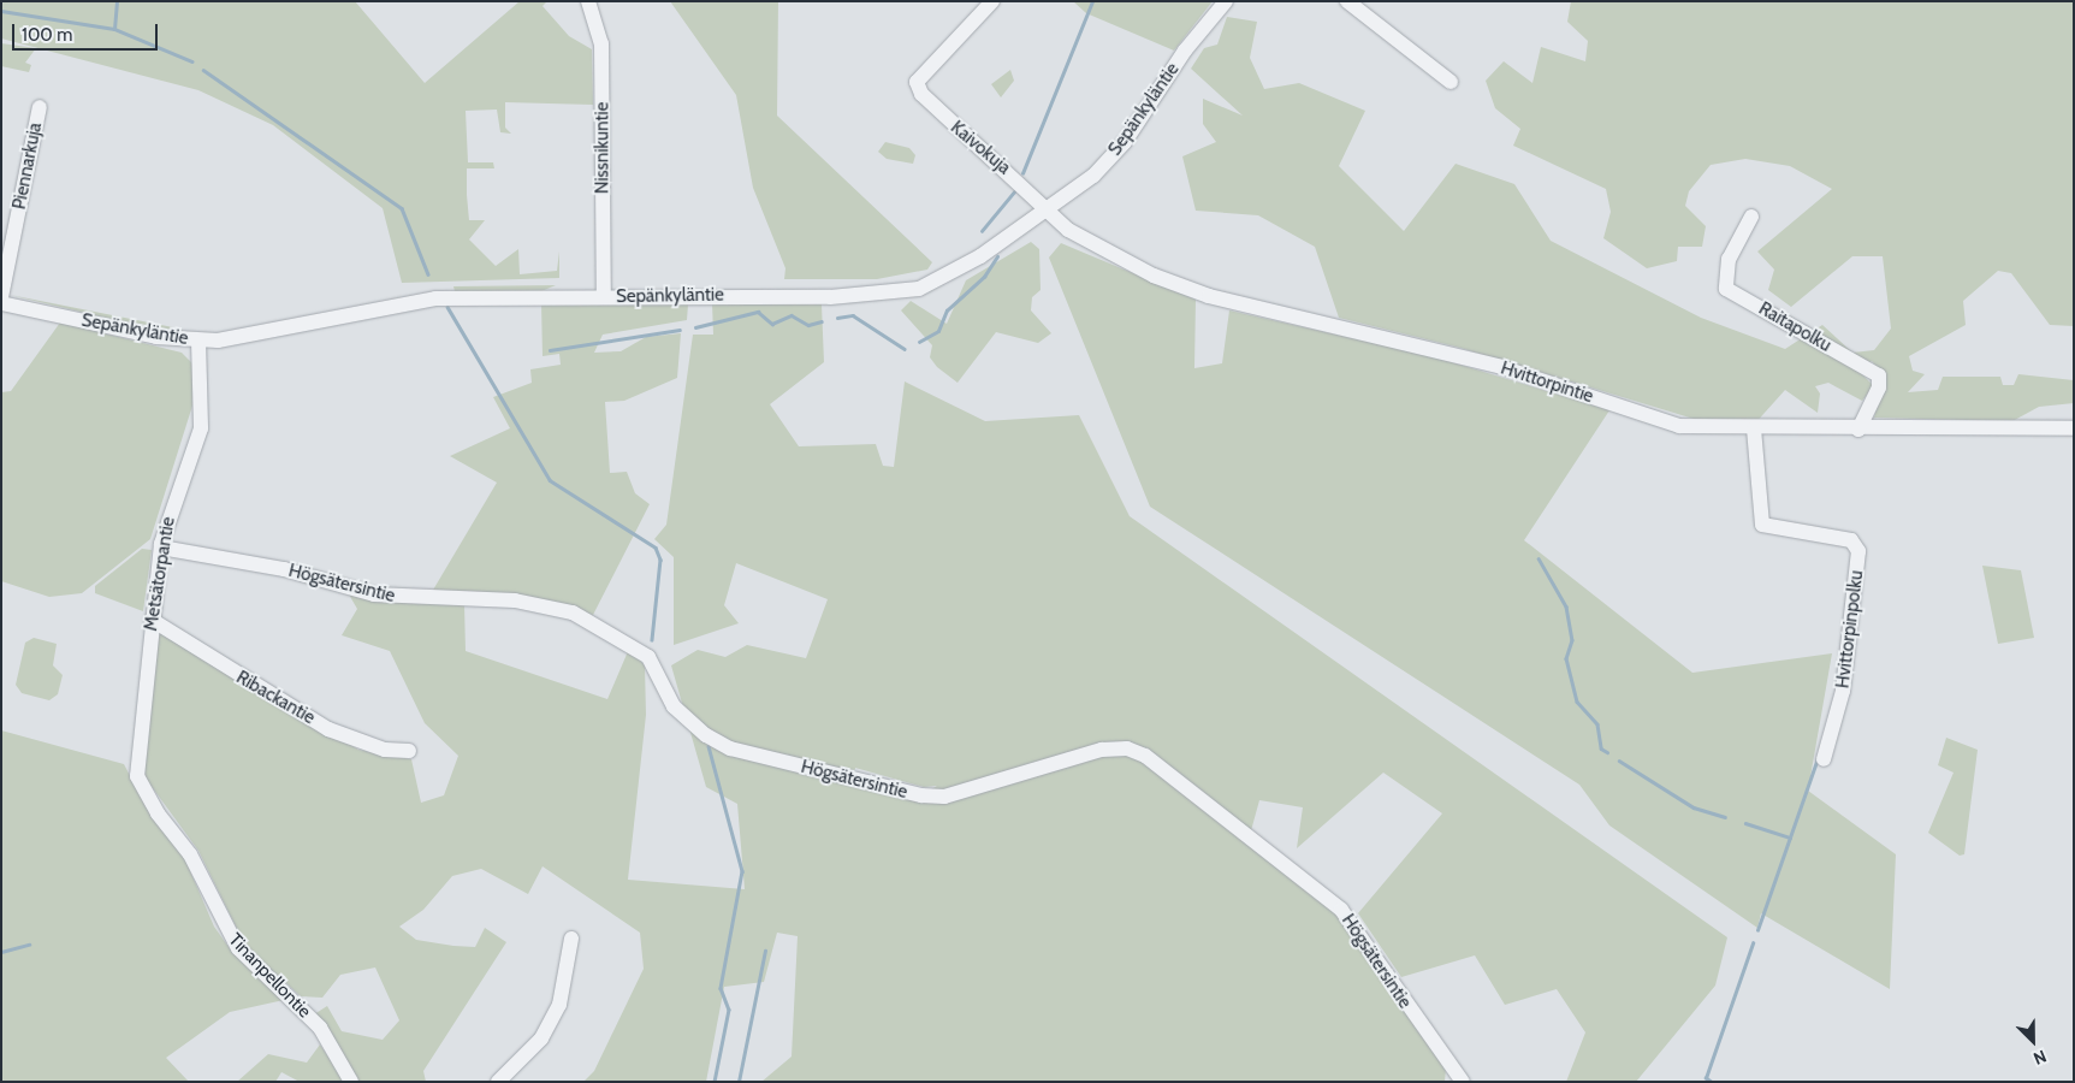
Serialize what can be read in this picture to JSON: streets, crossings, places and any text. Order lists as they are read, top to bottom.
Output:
{
  "streets": {
    "street": [
      "Sepänkyläntie",
      "Nissnikuntie",
      "Kaivokuja",
      "Piennarkuja",
      "Raitapolku",
      "Hvittorpintie",
      "Metsätorpantie",
      "Högsätersintie",
      "Hvittorpinpolku",
      "Ribackantie",
      "Tinanpellontie"
    ]
  },
  "crossings": [
    ["Sepänkyläntie", "Nissnikuntie"],
    ["Sepänkyläntie", "Kaivokuja"],
    ["Sepänkyläntie", "Hvittorpintie"],
    ["Sepänkyläntie", "Metsätorpantie"],
    ["Kaivokuja", "Hvittorpintie"],
    ["Raitapolku", "Hvittorpintie"],
    ["Hvittorpintie", "Hvittorpinpolku"],
    ["Metsätorpantie", "Högsätersintie"],
    ["Metsätorpantie", "Ribackantie"],
    ["Metsätorpantie", "Tinanpellontie"]
  ],
  "scale_bar": "100 m",
  "north": "bottom right"
}
